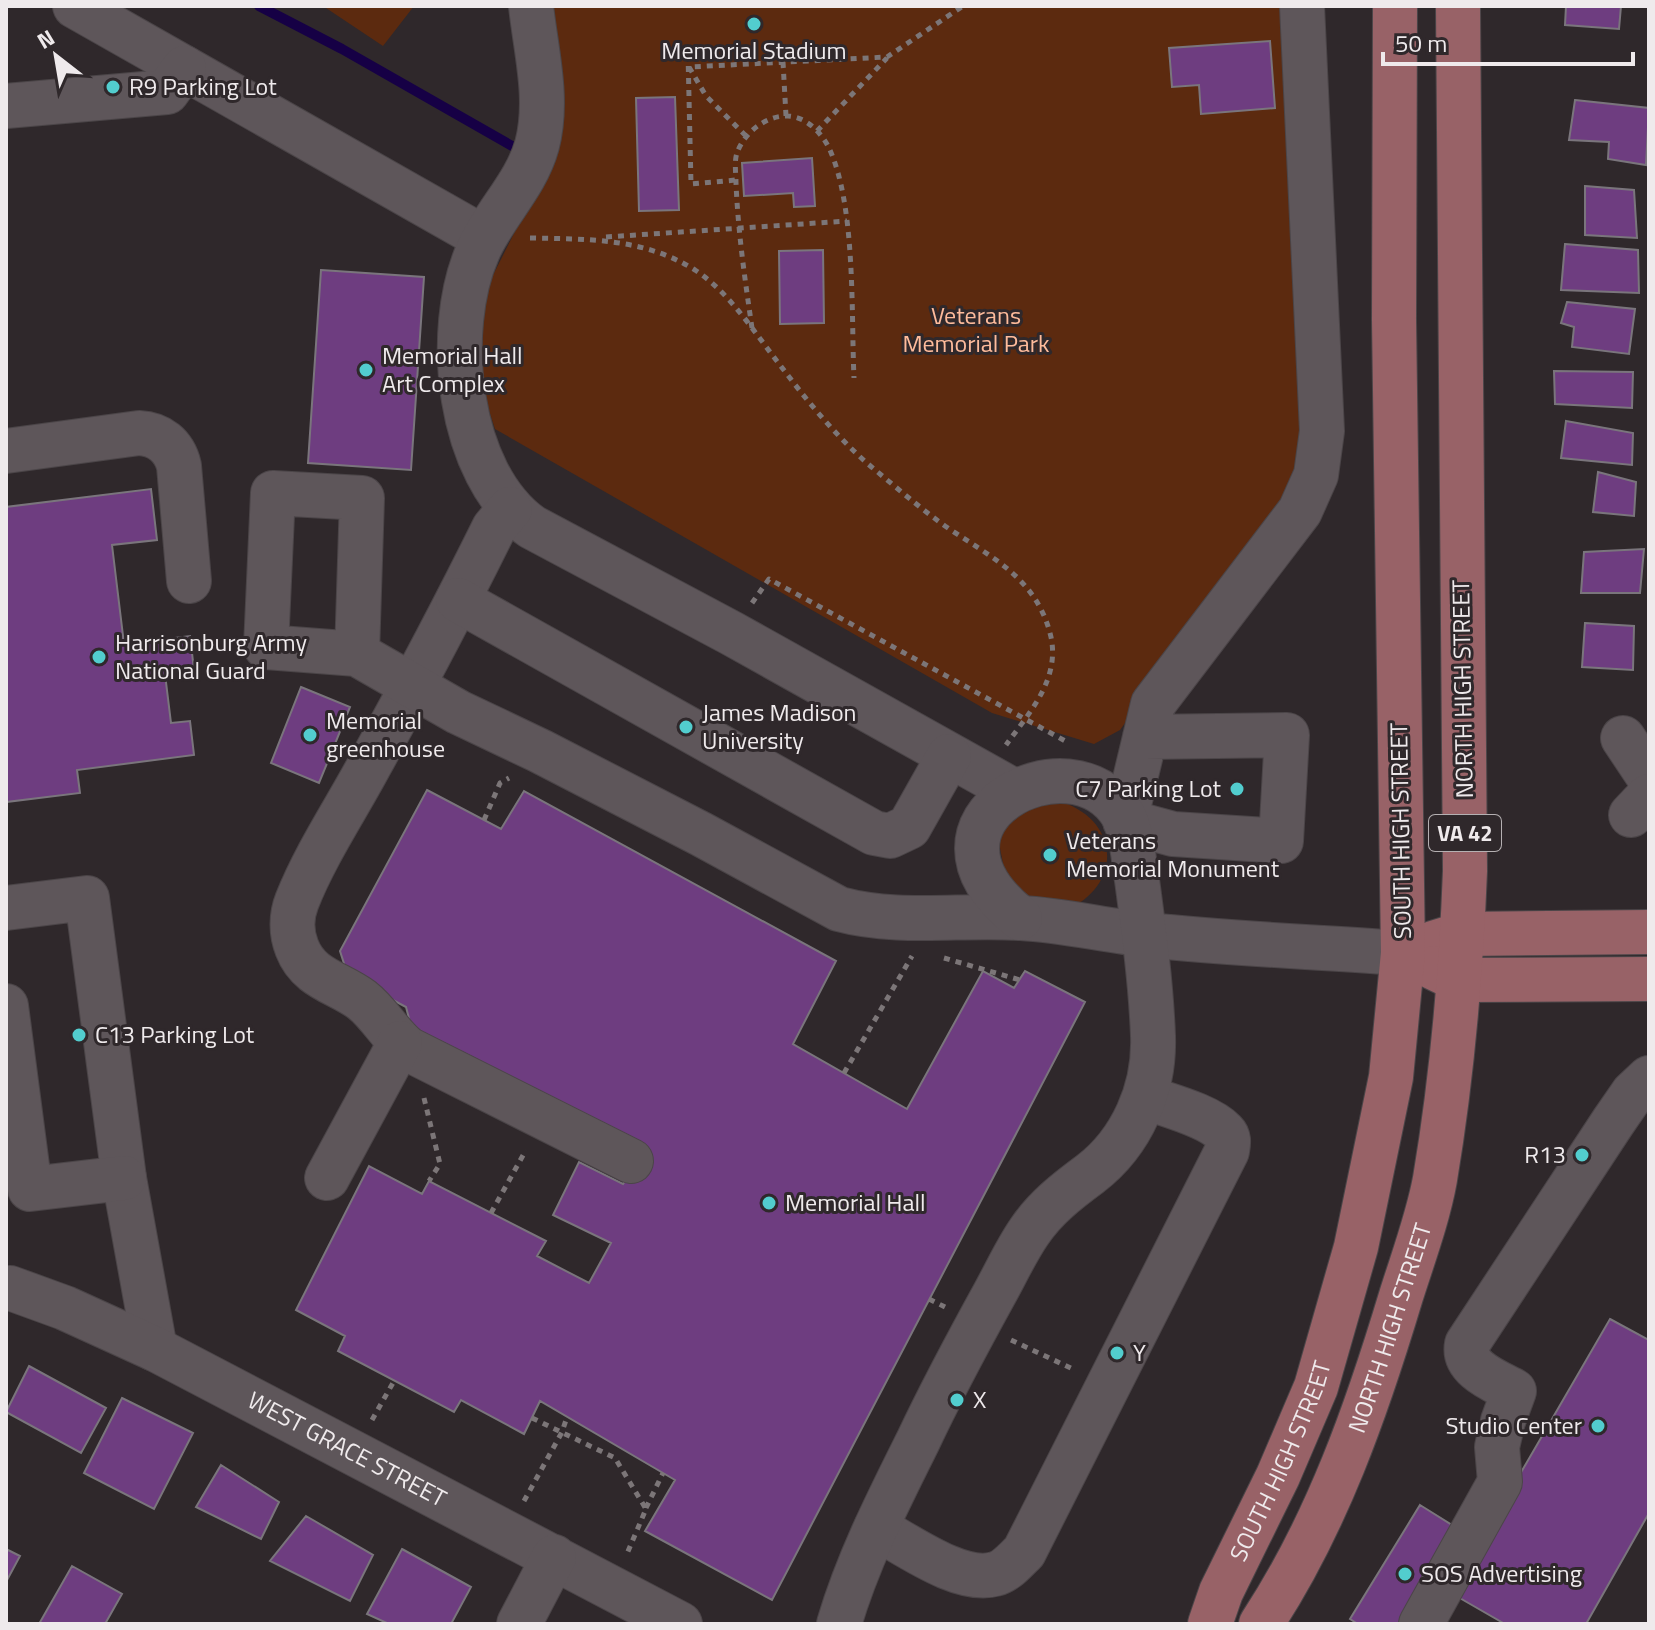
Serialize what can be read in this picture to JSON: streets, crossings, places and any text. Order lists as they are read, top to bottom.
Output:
{
  "streets": {
    "main road": ["NORTH HIGH STREET", "SOUTH HIGH STREET", "VA 42"],
    "street": ["WEST GRACE STREET"]
  },
  "parks": ["Veterans Memorial Park"],
  "places": [
    "Memorial Stadium",
    "R9 Parking Lot",
    "Memorial Hall Art Complex",
    "Harrisonburg Army National Guard",
    "James Madison University",
    "Memorial greenhouse",
    "C7 Parking Lot",
    "Veterans Memorial Monument",
    "C13 Parking Lot",
    "R13",
    "Memorial Hall",
    "Y",
    "X",
    "Studio Center",
    "SOS Advertising"
  ],
  "scale_bar": "50 m",
  "north": "top left"
}
